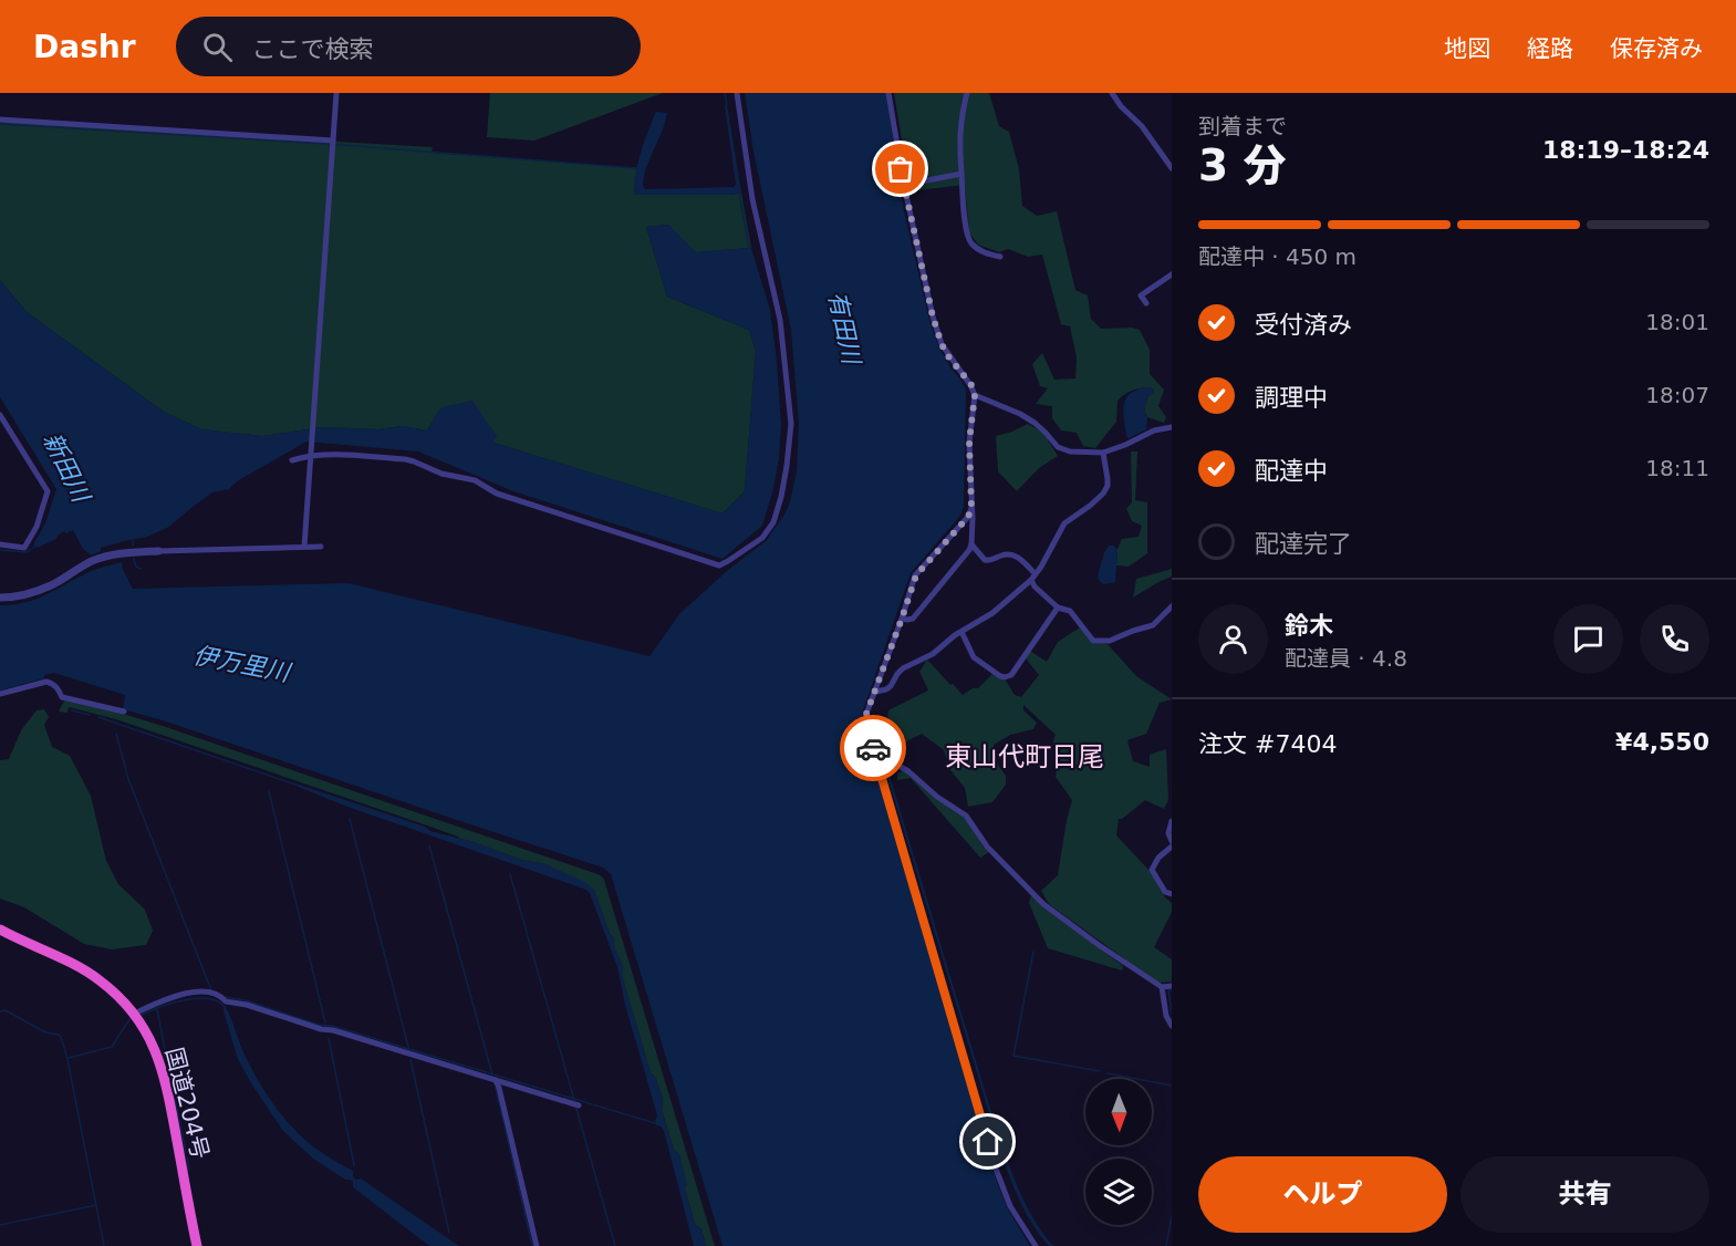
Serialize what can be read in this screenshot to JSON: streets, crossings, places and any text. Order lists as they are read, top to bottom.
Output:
{
  "streets": {
    "highway": ["国道204号"]
  },
  "districts": ["東山代町日尾"],
  "water": ["有田川", "新田川", "伊万里川"],
  "north": "bottom",
  "page": {
    "header": "Dashr",
    "search": "ここで検索",
    "nav": ["地図", "経路", "保存済み"],
    "heading": ["3 分", "到着まで", "18:19–18:24"],
    "panel": [
      "鈴木",
      "配達員 · 4.8",
      "注文 #7404",
      "¥4,550"
    ],
    "bar": "配達中 · 450 m",
    "list": [
      ["受付済み", "18:01"],
      ["調理中", "18:07"],
      ["配達中", "18:11"],
      "配達完了"
    ],
    "buttons": ["ヘルプ", "共有"]
  }
}
